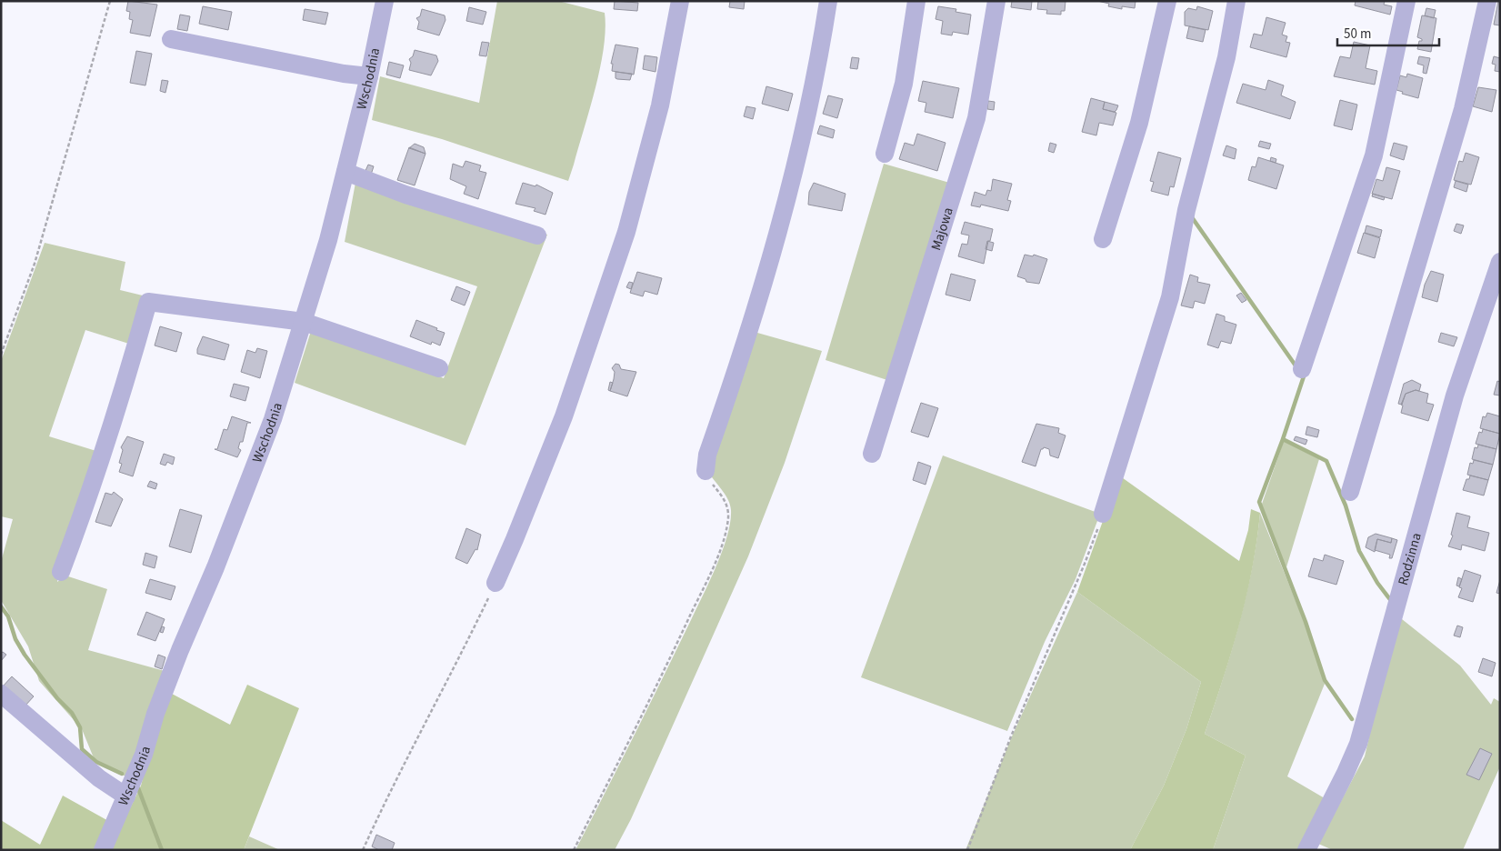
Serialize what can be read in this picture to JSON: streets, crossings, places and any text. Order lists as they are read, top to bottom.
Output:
{
  "streets": {
    "street": ["Wschodnia", "Majowa", "Rodzinna"]
  },
  "scale_bar": "50 m"
}
